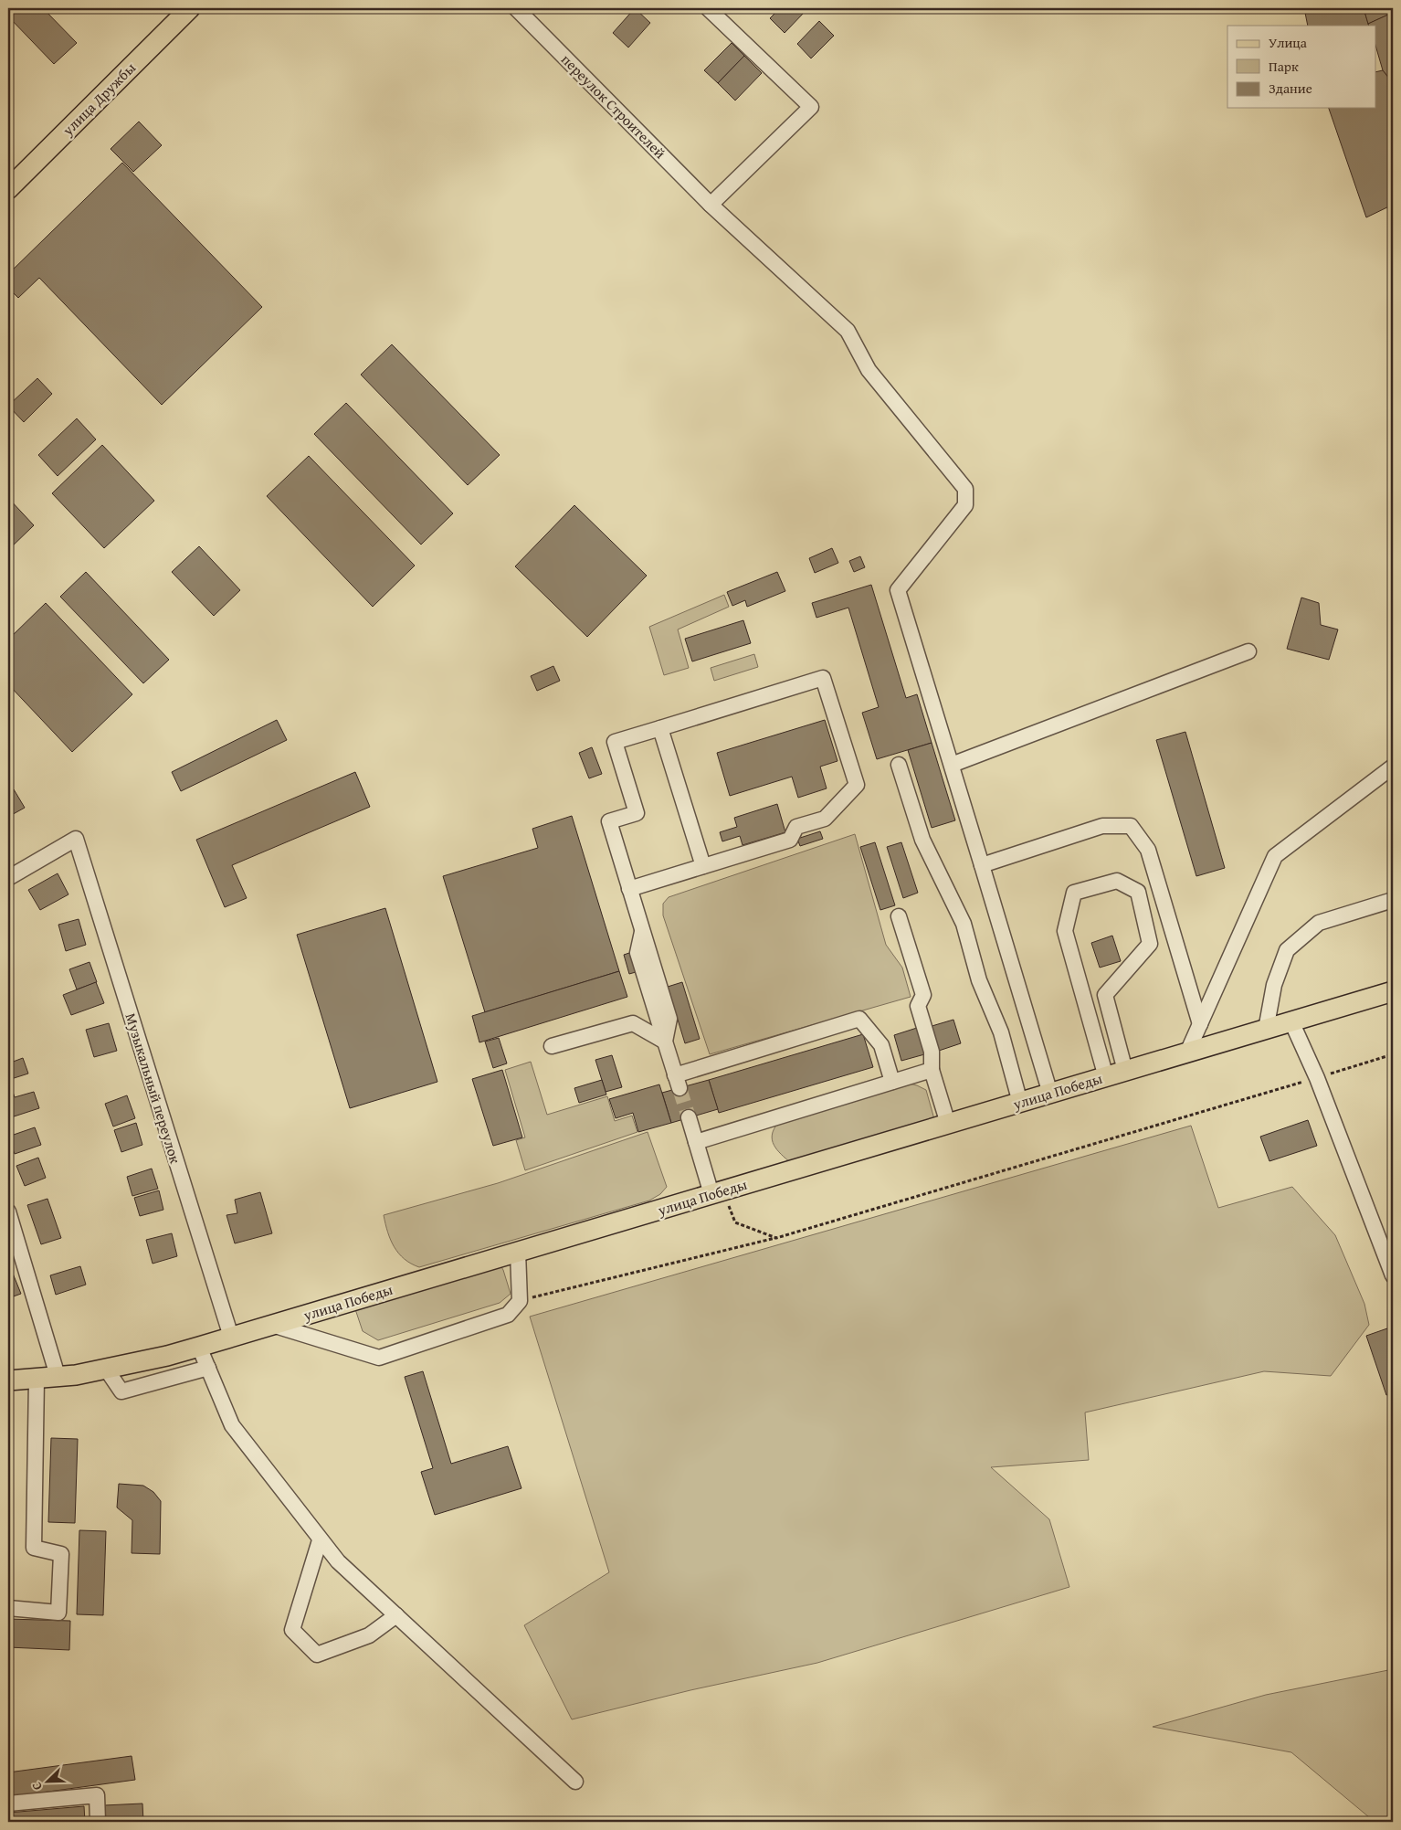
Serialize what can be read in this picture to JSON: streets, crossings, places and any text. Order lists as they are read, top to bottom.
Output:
{
  "streets": {
    "main road": ["улица Дружбы", "улица Победы"],
    "street": ["переулок Строителей", "Музыкальный переулок"]
  },
  "crossings": [
    ["Музыкальный переулок", "улица Победы"]
  ],
  "legend": ["Улица", "Парк", "Здание"],
  "north": "bottom left"
}
